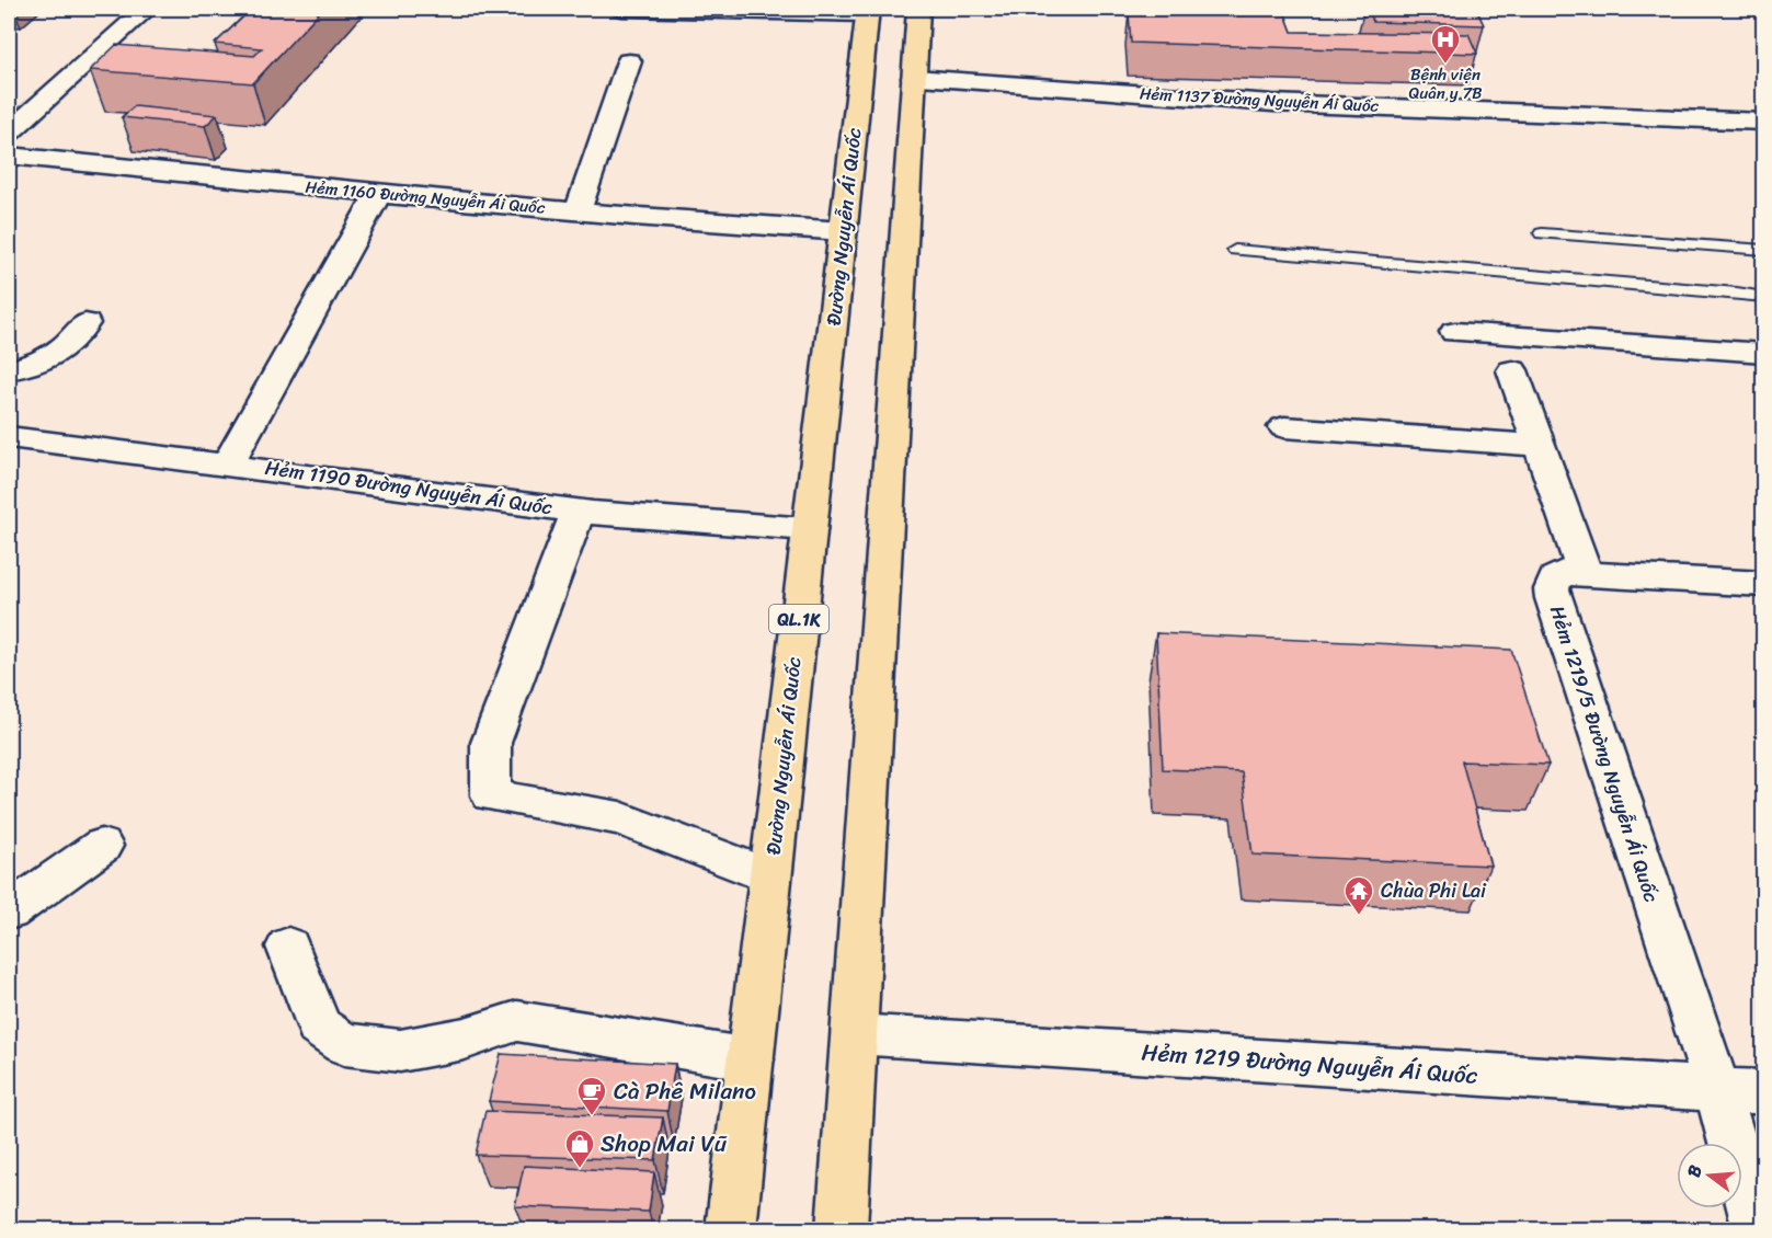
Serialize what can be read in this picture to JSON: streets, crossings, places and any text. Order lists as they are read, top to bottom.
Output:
{
  "streets": {
    "main road": ["Đường Nguyễn Ái Quốc", "QL.1K"],
    "street": [
      "Hẻm 1137 Đường Nguyễn Ái Quốc",
      "Hẻm 1160 Đường Nguyễn Ái Quốc",
      "Hẻm 1190 Đường Nguyễn Ái Quốc",
      "Hẻm 1219/5 Đường Nguyễn Ái Quốc",
      "Hẻm 1219 Đường Nguyễn Ái Quốc"
    ]
  },
  "crossings": [
    ["Hẻm 1160 Đường Nguyễn Ái Quốc", "Đường Nguyễn Ái Quốc"],
    ["Đường Nguyễn Ái Quốc", "Hẻm 1190 Đường Nguyễn Ái Quốc"],
    ["Hẻm 1219/5 Đường Nguyễn Ái Quốc", "Hẻm 1219 Đường Nguyễn Ái Quốc"]
  ],
  "places": {
    "hospital": ["Bệnh viện Quân y 7B"],
    "temple": ["Chùa Phi Lai"],
    "cafe": ["Cà Phê Milano"],
    "shop": ["Shop Mai Vũ"]
  },
  "north": "left"
}
